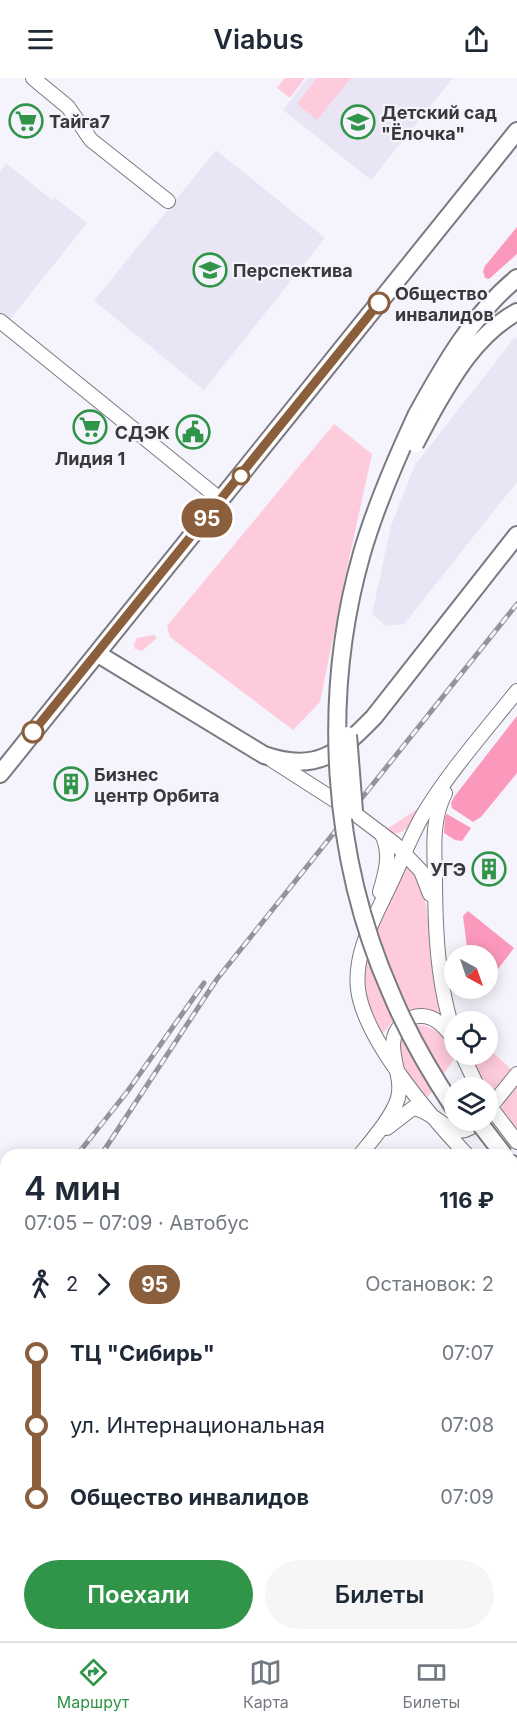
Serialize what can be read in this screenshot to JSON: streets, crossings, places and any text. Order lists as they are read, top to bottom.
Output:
{
  "places": {
    "supermarket": ["Тайга7", "Лидия 1"],
    "school or university": ["Детский сад \"Ёлочка\"", "Перспектива"],
    "other": ["Общество инвалидов"],
    "public building": ["СДЭК"],
    "building": ["Бизнес центр Орбита", "УГЭ"]
  },
  "lines": ["bus line 95"],
  "north": "bottom right",
  "page": {
    "header": "Viabus",
    "on_map": "95",
    "heading": ["4 мин", "07:05 – 07:09 · Автобус", "116 ₽"],
    "legs": ["2", "95", "Остановок: 2"],
    "list": [
      {
        "name": "ТЦ \"Сибирь\"",
        "value": "07:07"
      },
      {
        "name": "ул. Интернациональная",
        "value": "07:08"
      },
      {
        "name": "Общество инвалидов",
        "value": "07:09"
      }
    ],
    "buttons": ["Поехали", "Билеты"],
    "tabs": ["Маршрут", "Карта", "Билеты"]
  }
}
